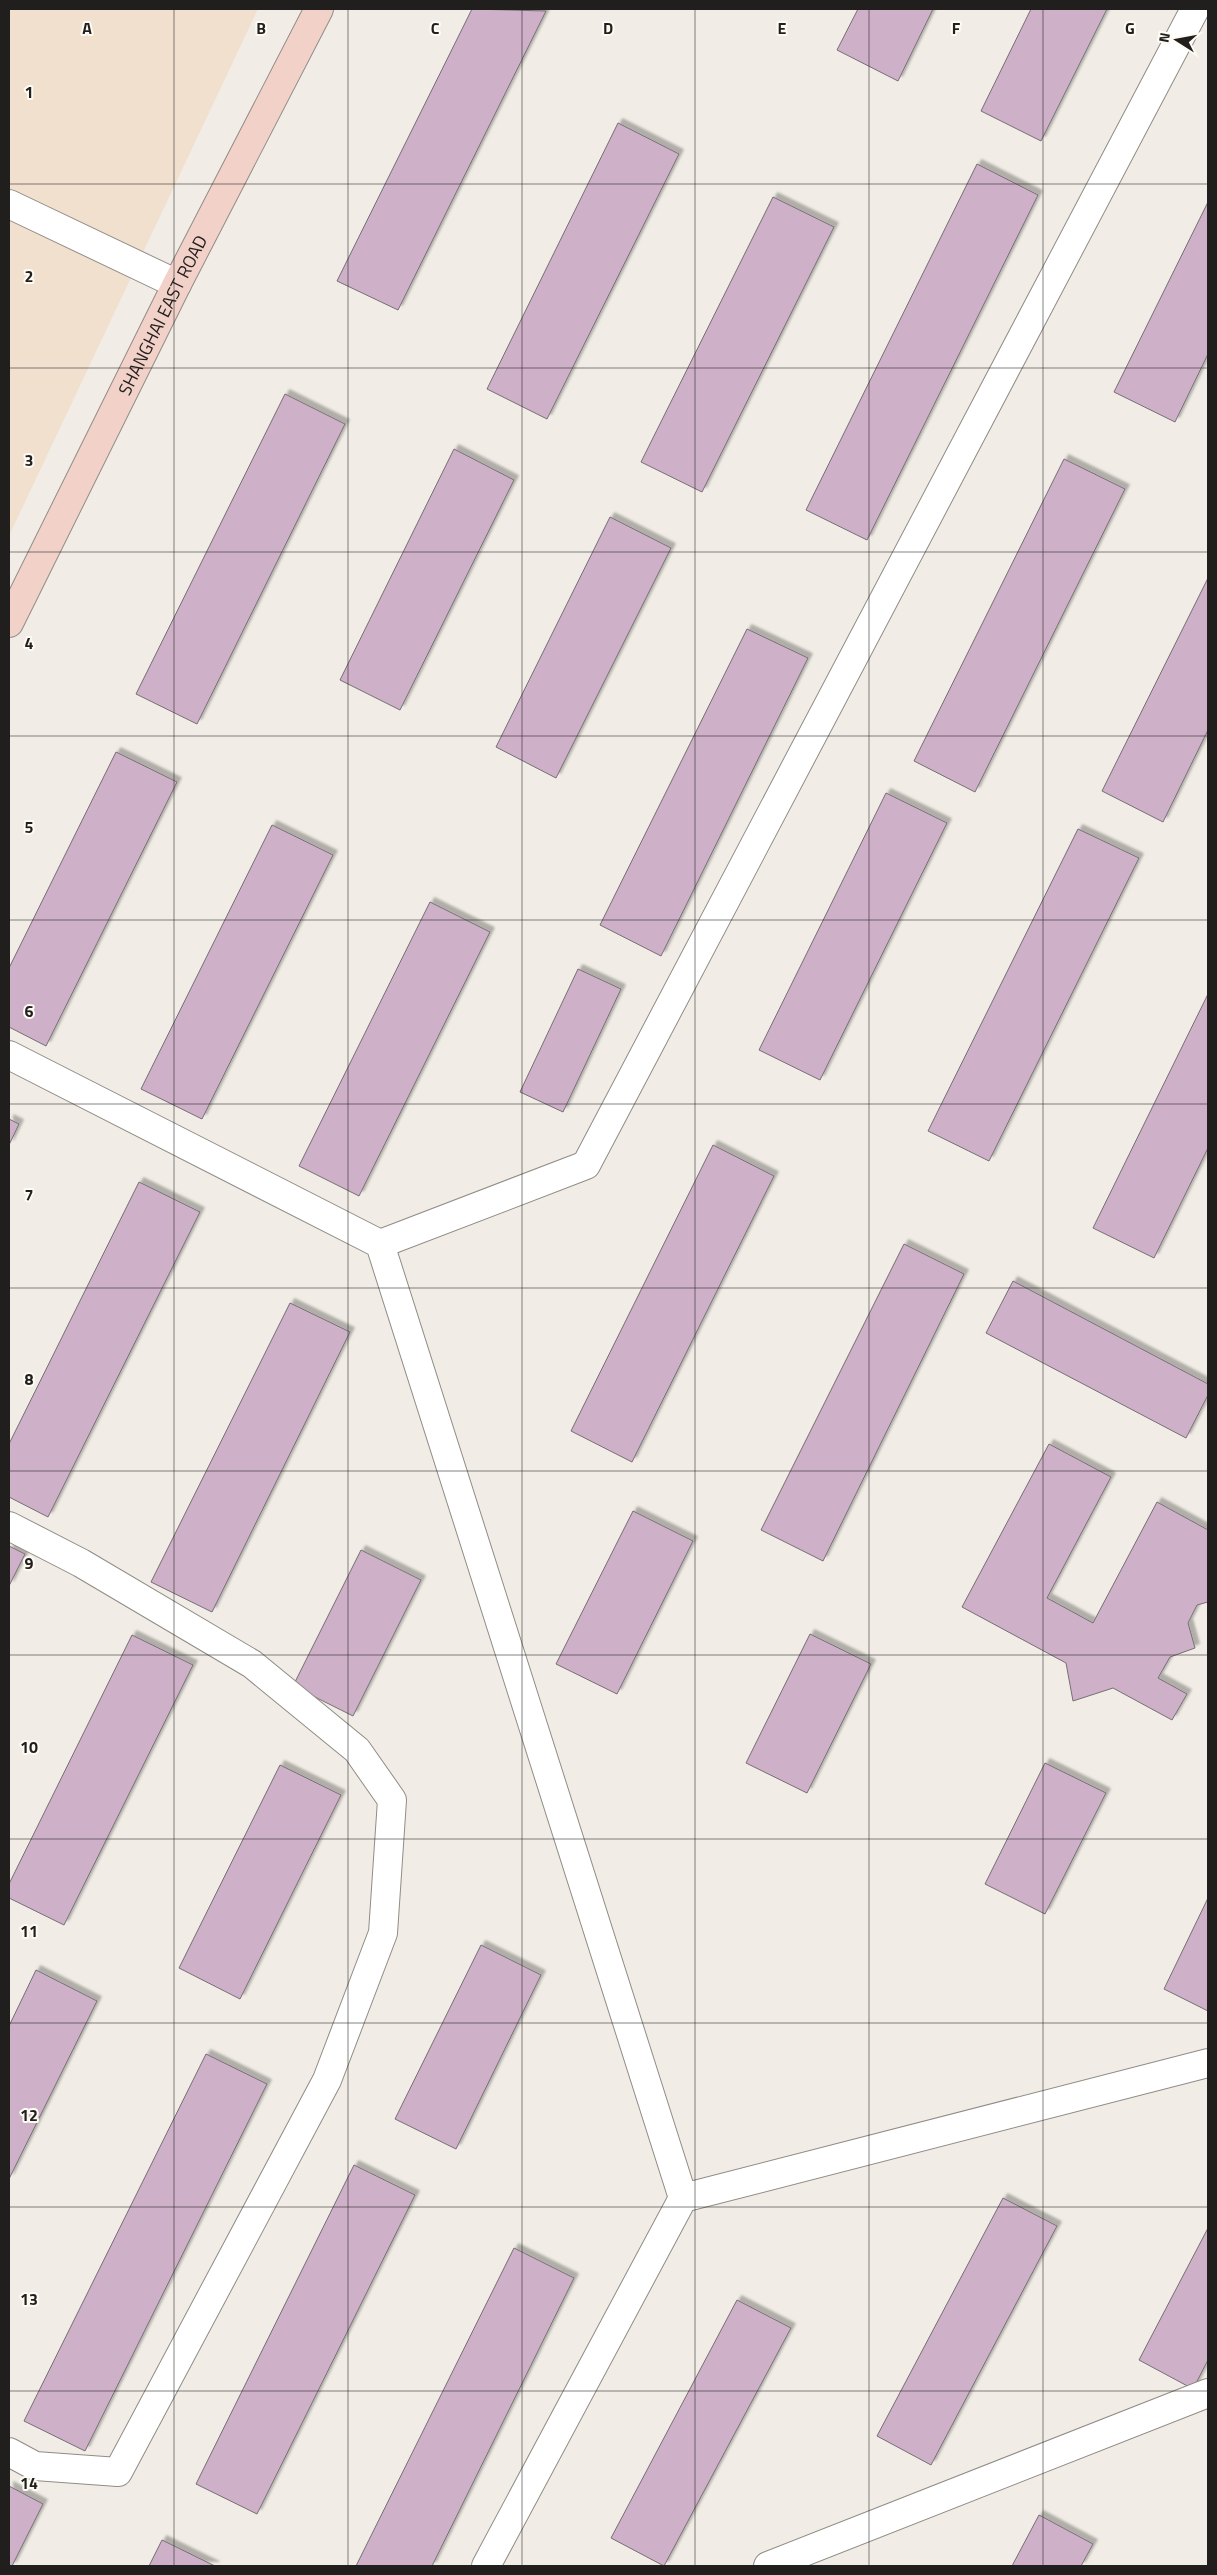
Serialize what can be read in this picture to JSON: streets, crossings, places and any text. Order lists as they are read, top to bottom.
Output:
{
  "streets": {
    "street": ["SHANGHAI EAST ROAD"]
  },
  "north": "left",
  "grid": {
    "columns": [
      "A",
      "B",
      "C",
      "D",
      "E",
      "F",
      "G"
    ],
    "rows": [
      "1",
      "2",
      "3",
      "4",
      "5",
      "6",
      "7",
      "8",
      "9",
      "10",
      "11",
      "12",
      "13",
      "14"
    ]
  }
}
